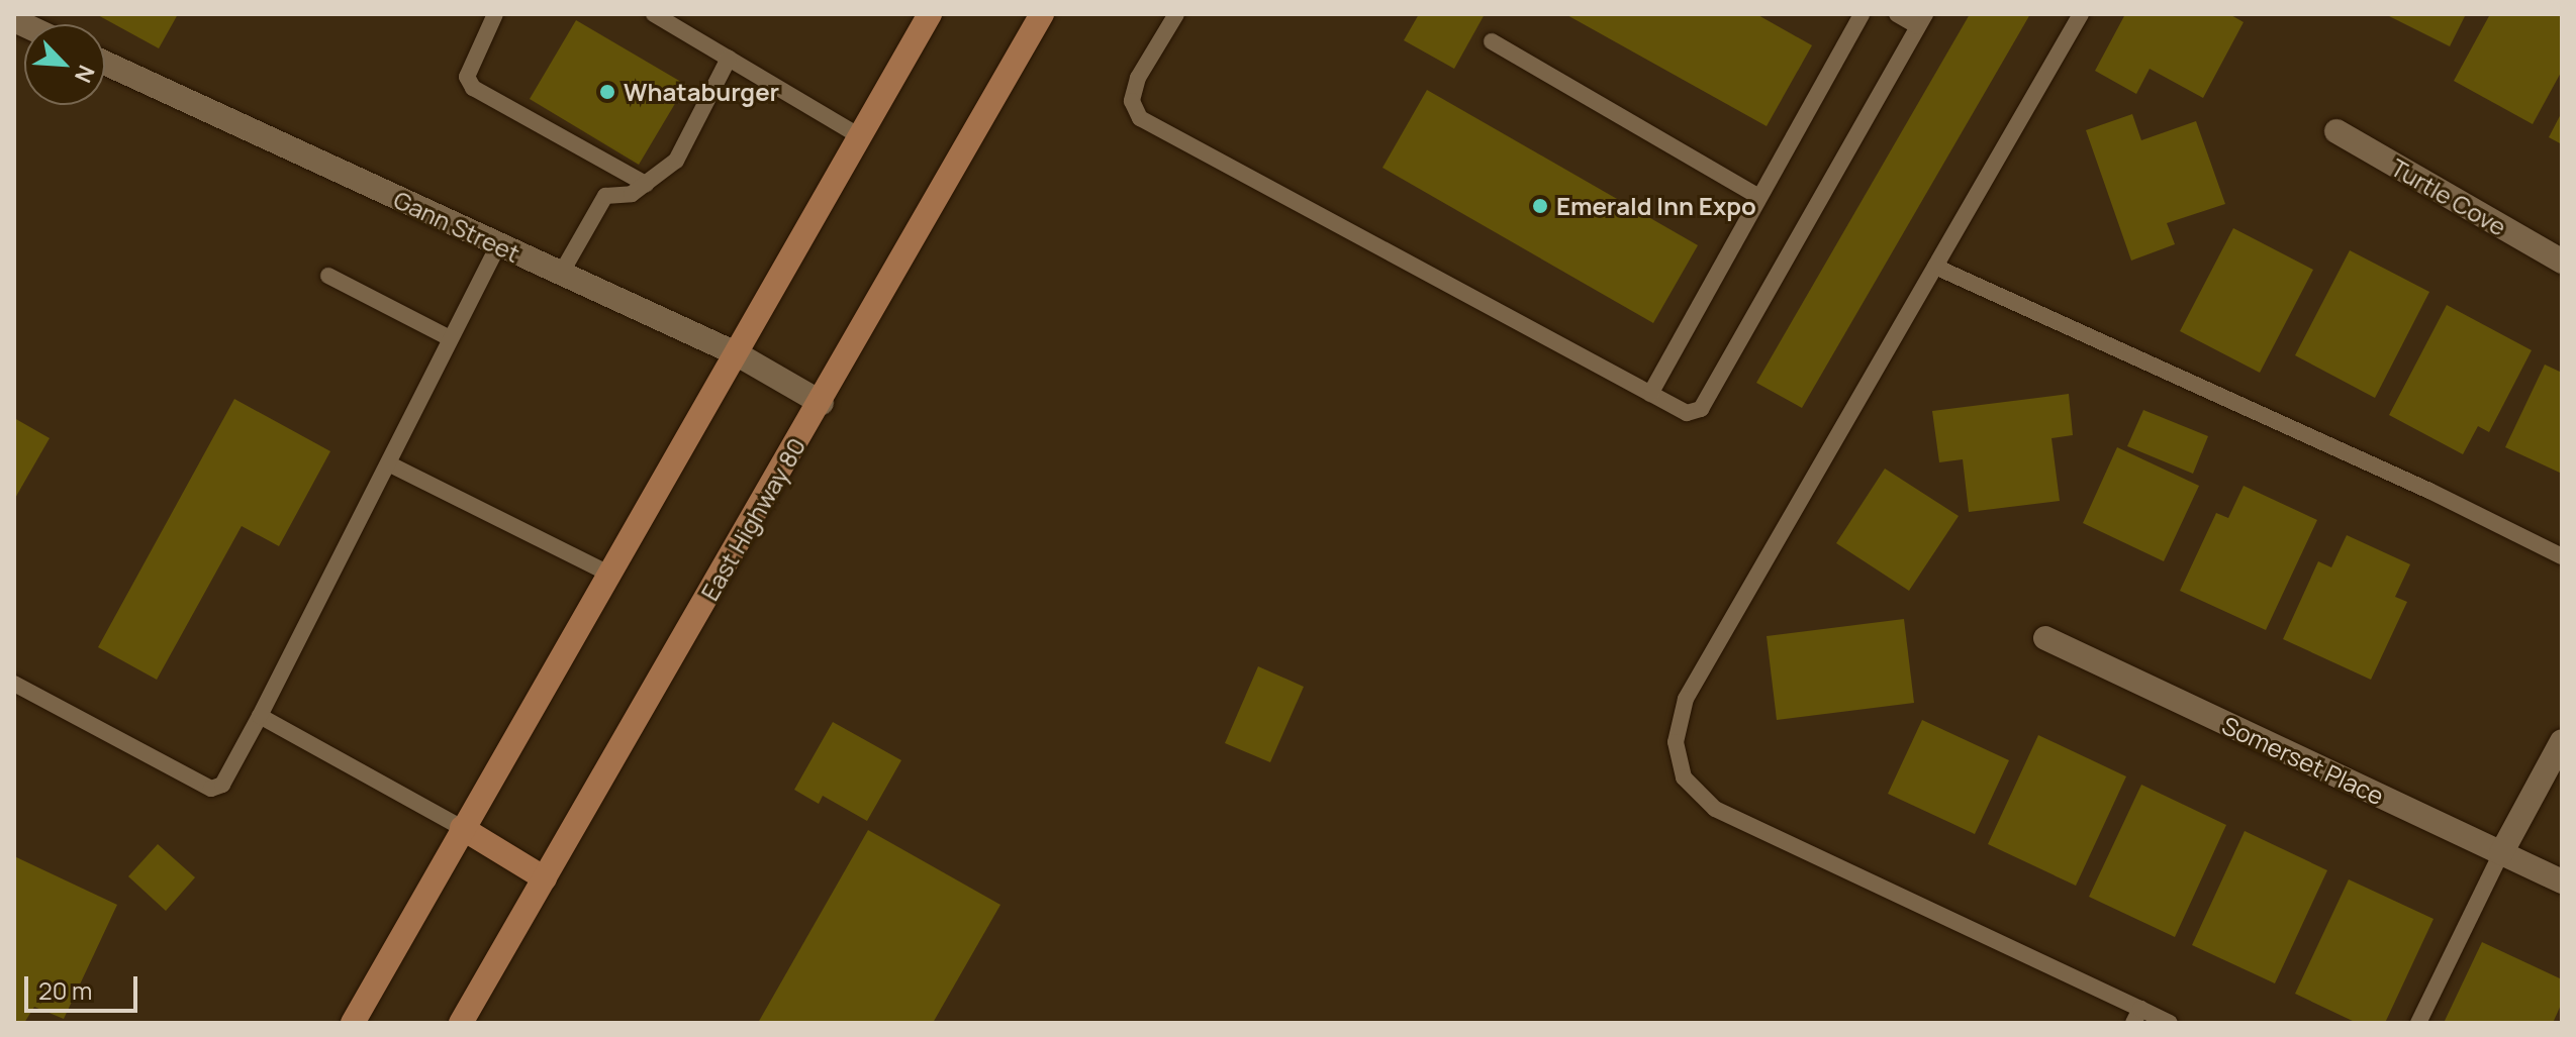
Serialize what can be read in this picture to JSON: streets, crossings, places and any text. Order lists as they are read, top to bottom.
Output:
{
  "streets": {
    "main road": ["East Highway 80"],
    "street": ["Turtle Cove", "Gann Street", "Somerset Place"]
  },
  "crossings": [
    ["Gann Street", "East Highway 80"]
  ],
  "places": ["Whataburger", "Emerald Inn Expo"],
  "scale_bar": "20 m",
  "north": "bottom right"
}
